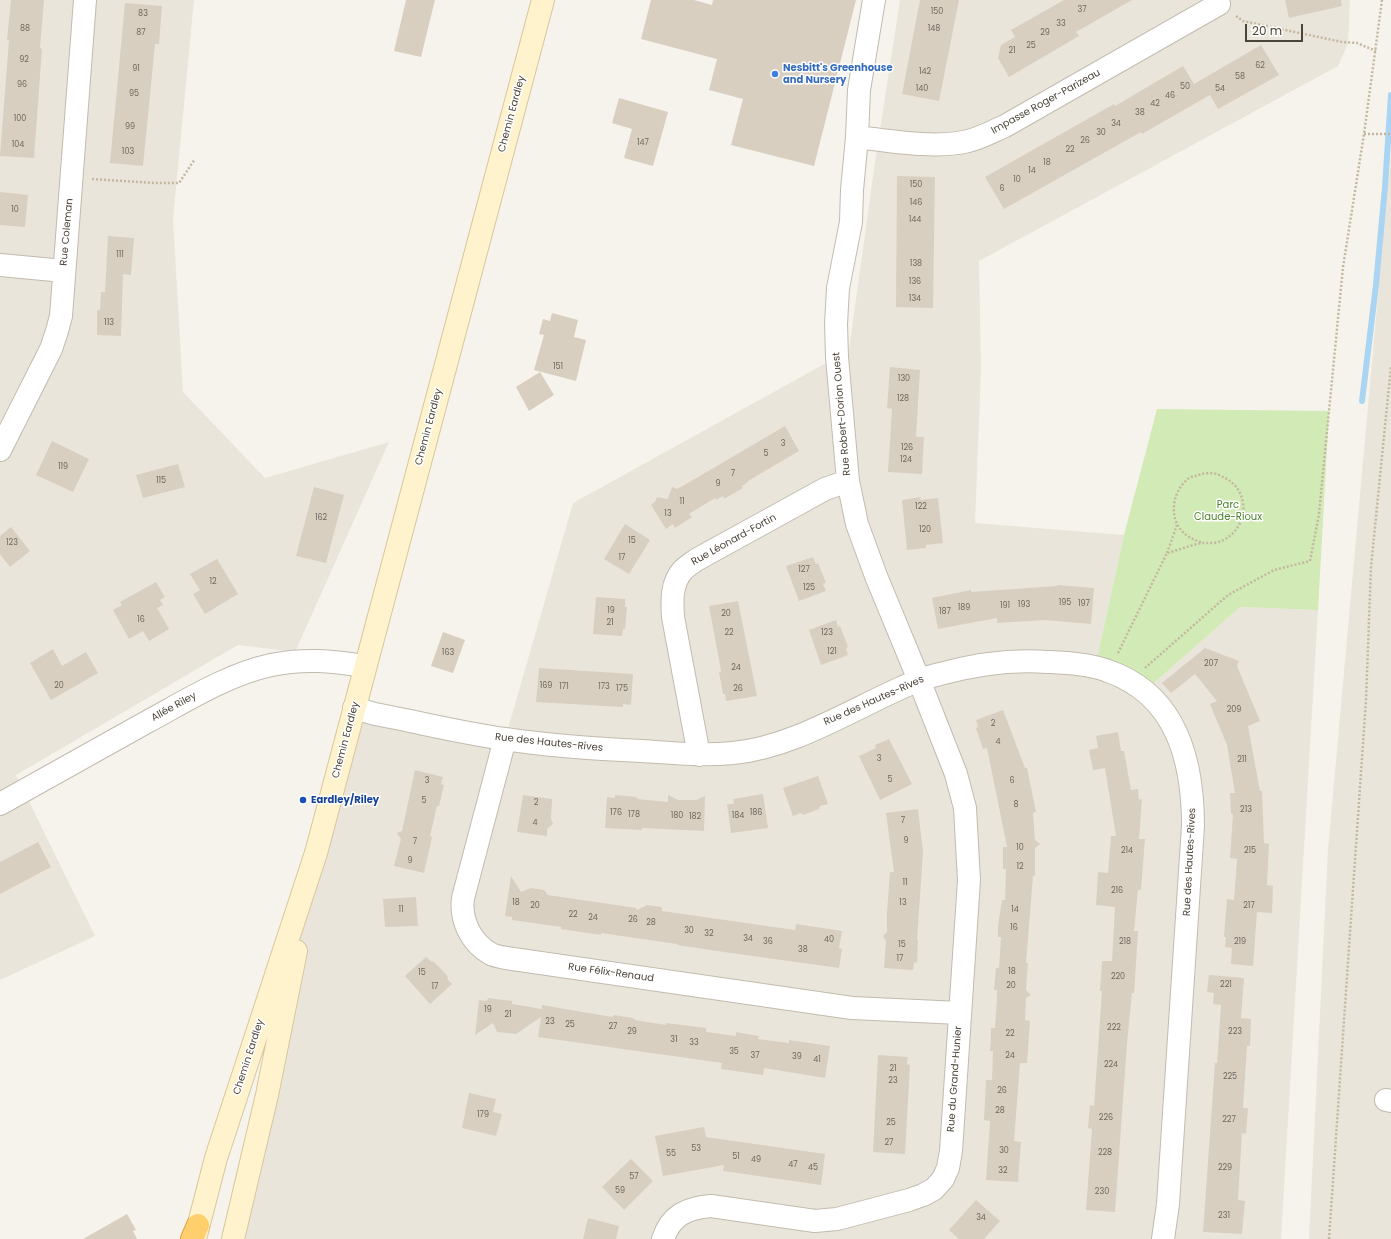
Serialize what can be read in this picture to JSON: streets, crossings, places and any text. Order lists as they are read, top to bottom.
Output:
{
  "streets": {
    "main road": ["Chemin Eardley"],
    "street": [
      "Impasse Roger-Parizeau",
      "Rue Coleman",
      "Rue Robert-Dorion Ouest",
      "Rue Léonard-Fortin",
      "Rue des Hautes-Rives",
      "Allée Riley",
      "Rue Félix-Renaud",
      "Rue du Grand-Hunier"
    ]
  },
  "crossings": [
    ["Impasse Roger-Parizeau", "Rue Robert-Dorion Ouest"],
    ["Chemin Eardley", "Rue des Hautes-Rives"],
    ["Chemin Eardley", "Allée Riley"],
    ["Rue Robert-Dorion Ouest", "Rue Léonard-Fortin"],
    ["Rue Robert-Dorion Ouest", "Rue des Hautes-Rives"],
    ["Rue Robert-Dorion Ouest", "Rue du Grand-Hunier"],
    ["Rue Léonard-Fortin", "Rue des Hautes-Rives"],
    ["Rue des Hautes-Rives", "Rue Félix-Renaud"],
    ["Rue des Hautes-Rives", "Rue du Grand-Hunier"],
    ["Rue Félix-Renaud", "Rue du Grand-Hunier"]
  ],
  "parks": ["Parc Claude-Rioux"],
  "places": ["Nesbitt's Greenhouse and Nursery", "Eardley/Riley"],
  "house_numbers": [
    "37",
    "150",
    "83",
    "33",
    "88",
    "148",
    "87",
    "29",
    "25",
    "21",
    "92",
    "62",
    "91",
    "142",
    "58",
    "96",
    "50",
    "140",
    "54",
    "95",
    "46",
    "42",
    "38",
    "100",
    "34",
    "99",
    "30",
    "26",
    "147",
    "104",
    "22",
    "103",
    "18",
    "14",
    "10",
    "150",
    "6",
    "146",
    "10",
    "144",
    "111",
    "138",
    "136",
    "134",
    "113",
    "151",
    "130",
    "128",
    "3",
    "126",
    "5",
    "124",
    "119",
    "7",
    "115",
    "9",
    "11",
    "122",
    "13",
    "162",
    "120",
    "15",
    "123",
    "17",
    "127",
    "12",
    "125",
    "195",
    "197",
    "193",
    "191",
    "189",
    "19",
    "187",
    "20",
    "16",
    "21",
    "22",
    "123",
    "121",
    "163",
    "207",
    "24",
    "20",
    "169",
    "171",
    "173",
    "175",
    "26",
    "209",
    "2",
    "4",
    "3",
    "211",
    "5",
    "3",
    "6",
    "5",
    "2",
    "8",
    "213",
    "176",
    "186",
    "178",
    "180",
    "184",
    "182",
    "7",
    "4",
    "9",
    "7",
    "10",
    "214",
    "215",
    "9",
    "12",
    "11",
    "216",
    "18",
    "13",
    "20",
    "217",
    "11",
    "14",
    "22",
    "24",
    "26",
    "28",
    "16",
    "30",
    "32",
    "34",
    "40",
    "36",
    "218",
    "219",
    "15",
    "38",
    "17",
    "18",
    "15",
    "220",
    "221",
    "20",
    "17",
    "19",
    "21",
    "23",
    "25",
    "27",
    "222",
    "29",
    "223",
    "22",
    "31",
    "33",
    "35",
    "37",
    "24",
    "39",
    "41",
    "224",
    "21",
    "225",
    "23",
    "26",
    "28",
    "179",
    "226",
    "227",
    "25",
    "27",
    "53",
    "30",
    "228",
    "55",
    "51",
    "49",
    "47",
    "45",
    "229",
    "32",
    "57",
    "59",
    "230",
    "231",
    "34"
  ],
  "scale_bar": "20 m"
}
